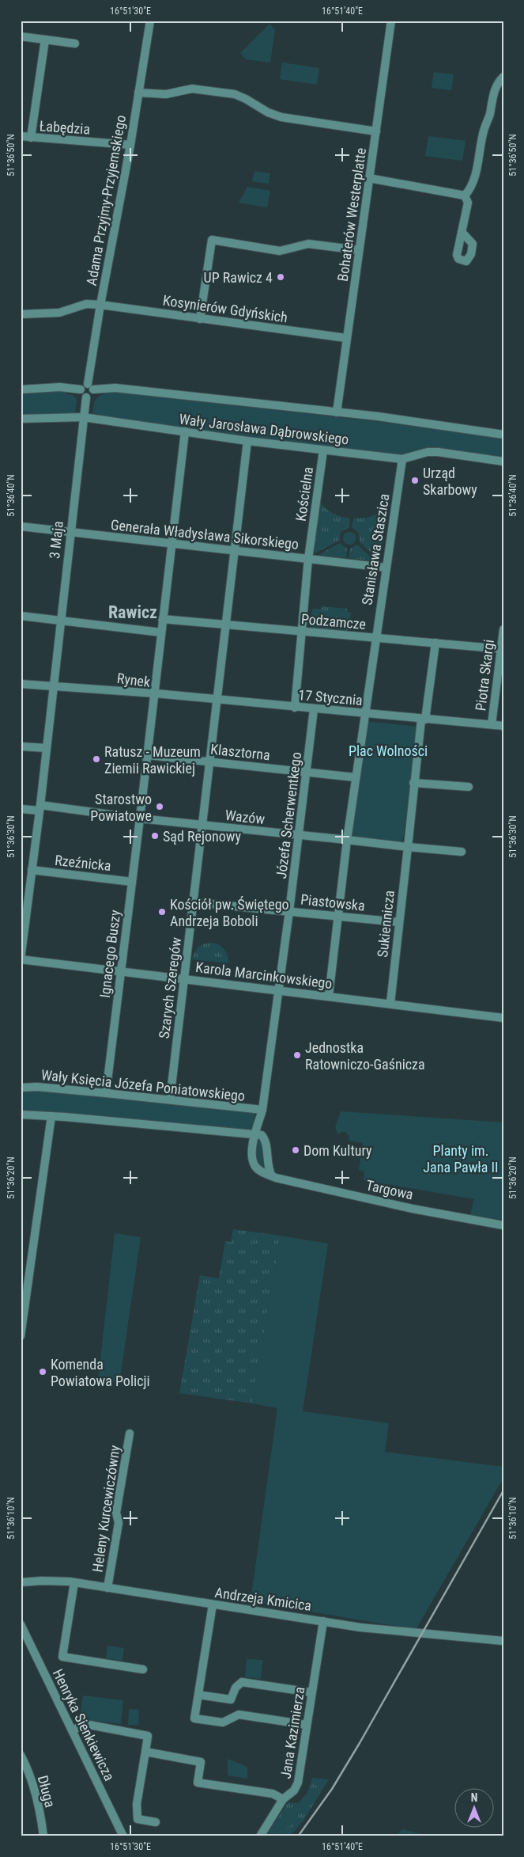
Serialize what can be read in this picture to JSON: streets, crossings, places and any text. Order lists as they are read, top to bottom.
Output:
{
  "streets": {
    "street": [
      "Łabędzia",
      "Adama Przyjmy-Przyjemskiego",
      "Bohaterów Westerplatte",
      "Kosynierów Gdyńskich",
      "Wały Jarosława Dąbrowskiego",
      "Kościelna",
      "Generała Władysława Sikorskiego",
      "3 Maja",
      "Stanisława Staszica",
      "Podzamcze",
      "Piotra Skargi",
      "Rynek",
      "17 Stycznia",
      "Klasztorna",
      "Józefa Scherwentkego",
      "Wazów",
      "Rzeźnicka",
      "Piastowska",
      "Sukiennicza",
      "Ignacego Buszy",
      "Karola Marcinkowskiego",
      "Szarych Szeregów",
      "Wały Księcia Józefa Poniatowskiego",
      "Targowa",
      "Heleny Kurcewiczówny",
      "Andrzeja Kmicica",
      "Henryka Sienkiewicza",
      "Jana Kazimierza",
      "Długa"
    ]
  },
  "crossings": [
    ["Łabędzia", "Adama Przyjmy-Przyjemskiego"],
    ["Adama Przyjmy-Przyjemskiego", "Kosynierów Gdyńskich"],
    ["Adama Przyjmy-Przyjemskiego", "Wały Jarosława Dąbrowskiego"],
    ["Adama Przyjmy-Przyjemskiego", "3 Maja"],
    ["Bohaterów Westerplatte", "Kosynierów Gdyńskich"],
    ["Bohaterów Westerplatte", "Wały Jarosława Dąbrowskiego"],
    ["Wały Jarosława Dąbrowskiego", "Kościelna"],
    ["Wały Jarosława Dąbrowskiego", "3 Maja"],
    ["Wały Jarosława Dąbrowskiego", "Stanisława Staszica"],
    ["Wały Jarosława Dąbrowskiego", "Szarych Szeregów"],
    ["Kościelna", "Generała Władysława Sikorskiego"],
    ["Kościelna", "Podzamcze"],
    ["Kościelna", "17 Stycznia"],
    ["Generała Władysława Sikorskiego", "3 Maja"],
    ["Generała Władysława Sikorskiego", "Stanisława Staszica"],
    ["Generała Władysława Sikorskiego", "Szarych Szeregów"],
    ["3 Maja", "Rynek"],
    ["Stanisława Staszica", "Podzamcze"],
    ["Stanisława Staszica", "17 Stycznia"],
    ["Podzamcze", "Piotra Skargi"],
    ["Podzamcze", "Szarych Szeregów"],
    ["Piotra Skargi", "17 Stycznia"],
    ["Rynek", "17 Stycznia"],
    ["Rynek", "Klasztorna"],
    ["Rynek", "Wazów"],
    ["Rynek", "Ignacego Buszy"],
    ["17 Stycznia", "Józefa Scherwentkego"],
    ["17 Stycznia", "Szarych Szeregów"],
    ["Klasztorna", "Józefa Scherwentkego"],
    ["Klasztorna", "Szarych Szeregów"],
    ["Józefa Scherwentkego", "Wazów"],
    ["Józefa Scherwentkego", "Piastowska"],
    ["Józefa Scherwentkego", "Karola Marcinkowskiego"],
    ["Józefa Scherwentkego", "Wały Księcia Józefa Poniatowskiego"],
    ["Józefa Scherwentkego", "Targowa"],
    ["Wazów", "Ignacego Buszy"],
    ["Wazów", "Szarych Szeregów"],
    ["Rzeźnicka", "Ignacego Buszy"],
    ["Piastowska", "Sukiennicza"],
    ["Piastowska", "Szarych Szeregów"],
    ["Sukiennicza", "Karola Marcinkowskiego"],
    ["Ignacego Buszy", "Karola Marcinkowskiego"],
    ["Ignacego Buszy", "Wały Księcia Józefa Poniatowskiego"],
    ["Karola Marcinkowskiego", "Szarych Szeregów"],
    ["Szarych Szeregów", "Wały Księcia Józefa Poniatowskiego"],
    ["Heleny Kurcewiczówny", "Andrzeja Kmicica"],
    ["Andrzeja Kmicica", "Jana Kazimierza"]
  ],
  "districts": ["Rawicz"],
  "parks": ["Plac Wolności", "Planty im. Jana Pawła II"],
  "places": [
    "UP Rawicz 4",
    "Urząd Skarbowy",
    "Ratusz - Muzeum Ziemii Rawickiej",
    "Starostwo Powiatowe",
    "Sąd Rejonowy",
    "Kościół pw. Świętego Andrzeja Boboli",
    "Jednostka Ratowniczo-Gaśnicza",
    "Dom Kultury",
    "Komenda Powiatowa Policji"
  ],
  "north": "top",
  "coordinates": [
    "16°51'30\"E",
    "16°51'40\"E",
    "51°36'50\"N",
    "51°36'40\"N",
    "51°36'30\"N",
    "51°36'20\"N",
    "51°36'10\"N"
  ]
}
